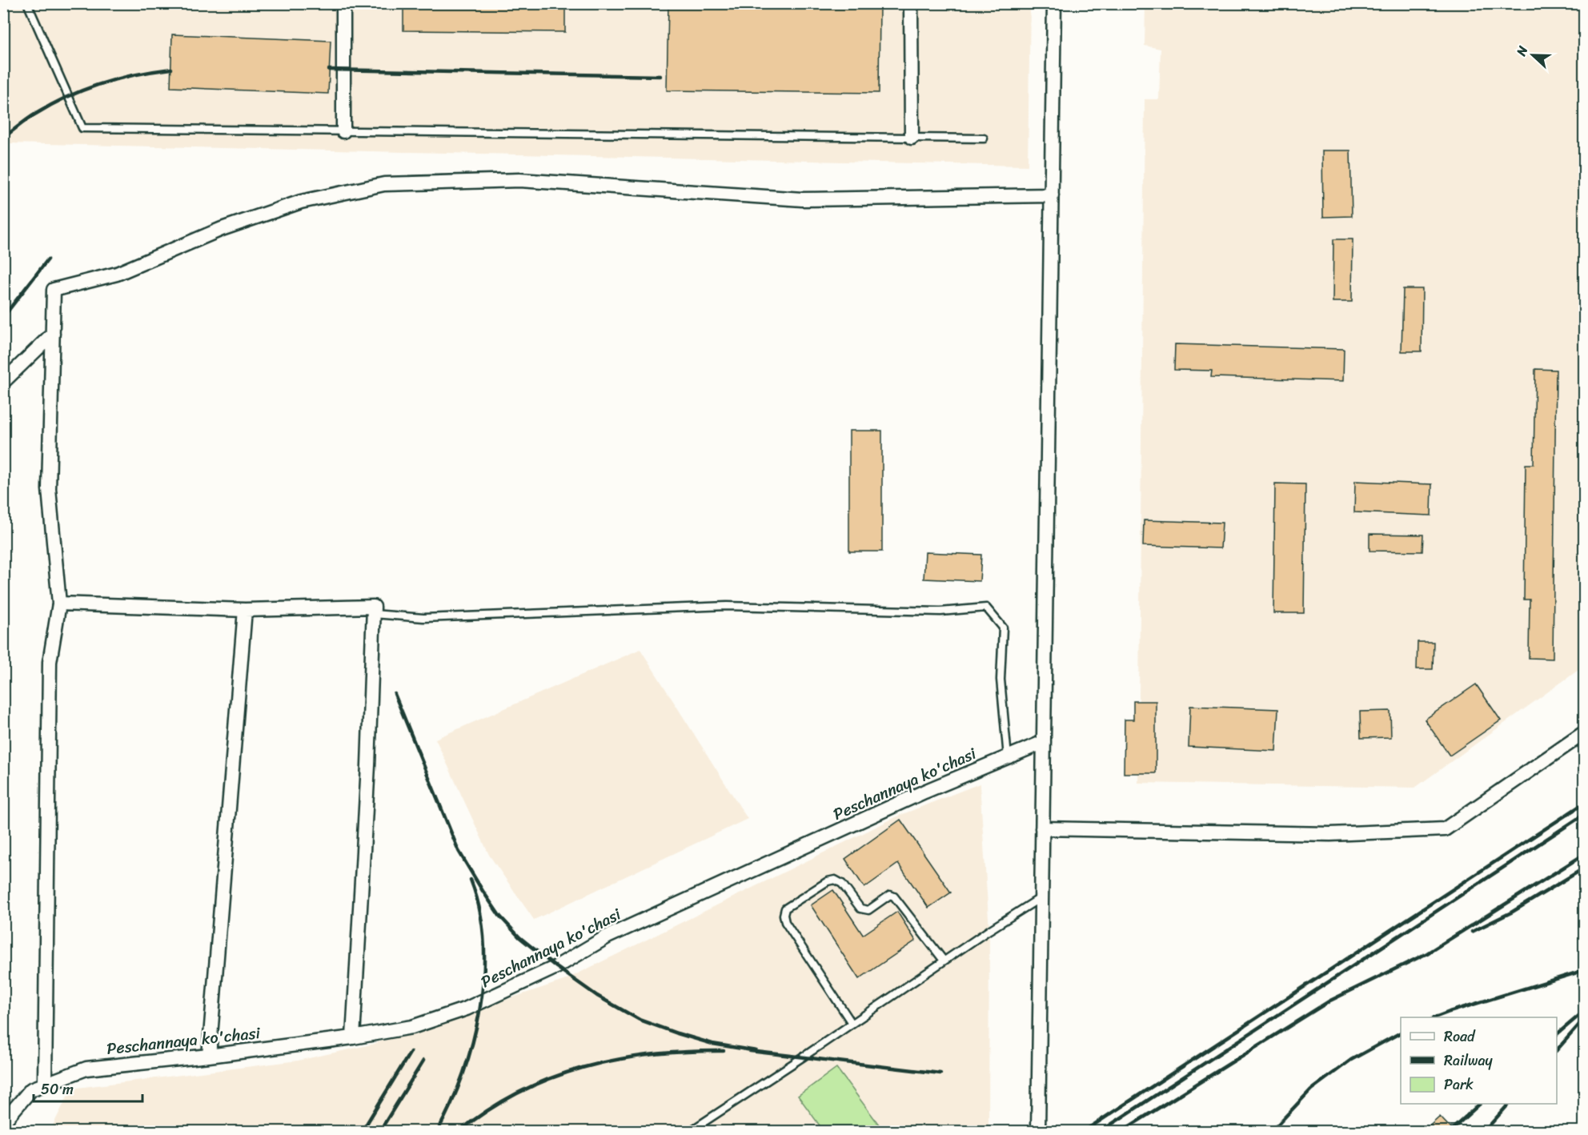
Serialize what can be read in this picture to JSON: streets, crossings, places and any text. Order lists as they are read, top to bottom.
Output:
{
  "streets": {
    "street": ["Peschannaya ko'chasi"]
  },
  "legend": ["Road", "Railway", "Park"],
  "scale_bar": "50 m",
  "north": "left"
}
